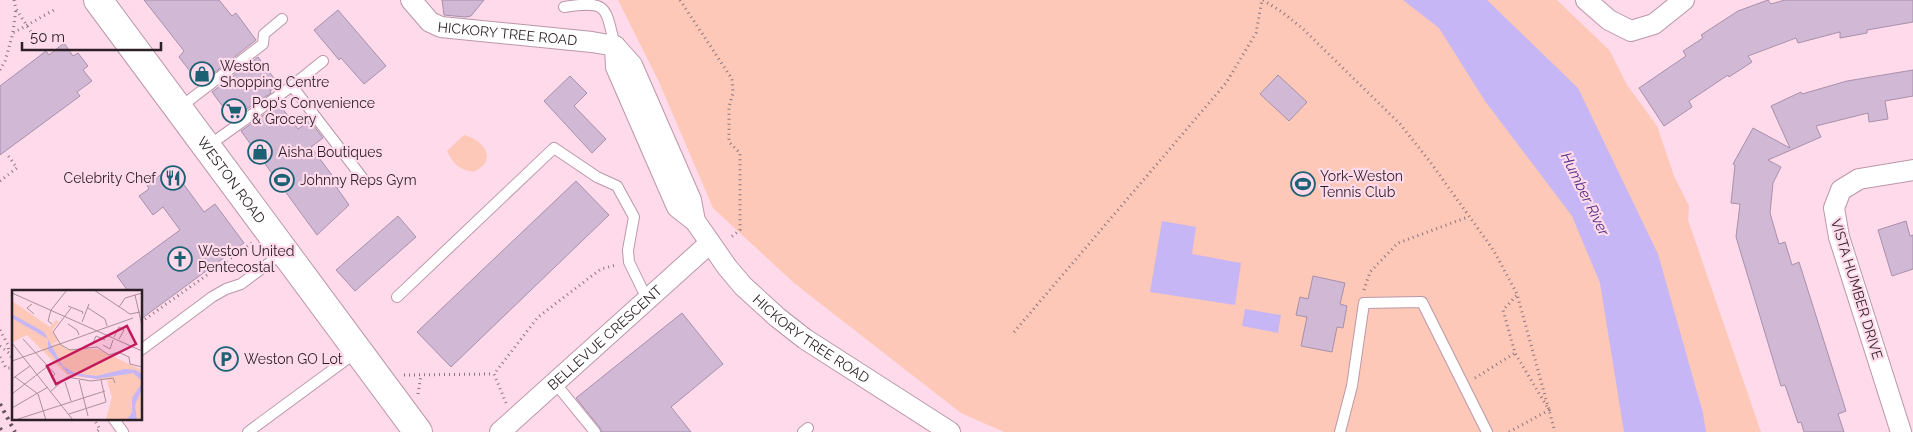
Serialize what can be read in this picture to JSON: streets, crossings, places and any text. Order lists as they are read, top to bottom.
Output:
{
  "streets": {
    "main road": ["WESTON ROAD"],
    "street": ["HICKORY TREE ROAD", "VISTA HUMBER DRIVE", "BELLEVUE CRESCENT"]
  },
  "crossings": [
    ["HICKORY TREE ROAD", "BELLEVUE CRESCENT"]
  ],
  "water": ["Humber River"],
  "places": {
    "shop": ["Weston Shopping Centre", "Aisha Boutiques"],
    "supermarket": ["Pop's Convenience & Grocery"],
    "restaurant": ["Celebrity Chef"],
    "sports": ["Johnny Reps Gym", "York-Weston Tennis Club"],
    "church": ["Weston United Pentecostal"],
    "parking": ["Weston GO Lot"]
  },
  "scale_bar": "50 m"
}
